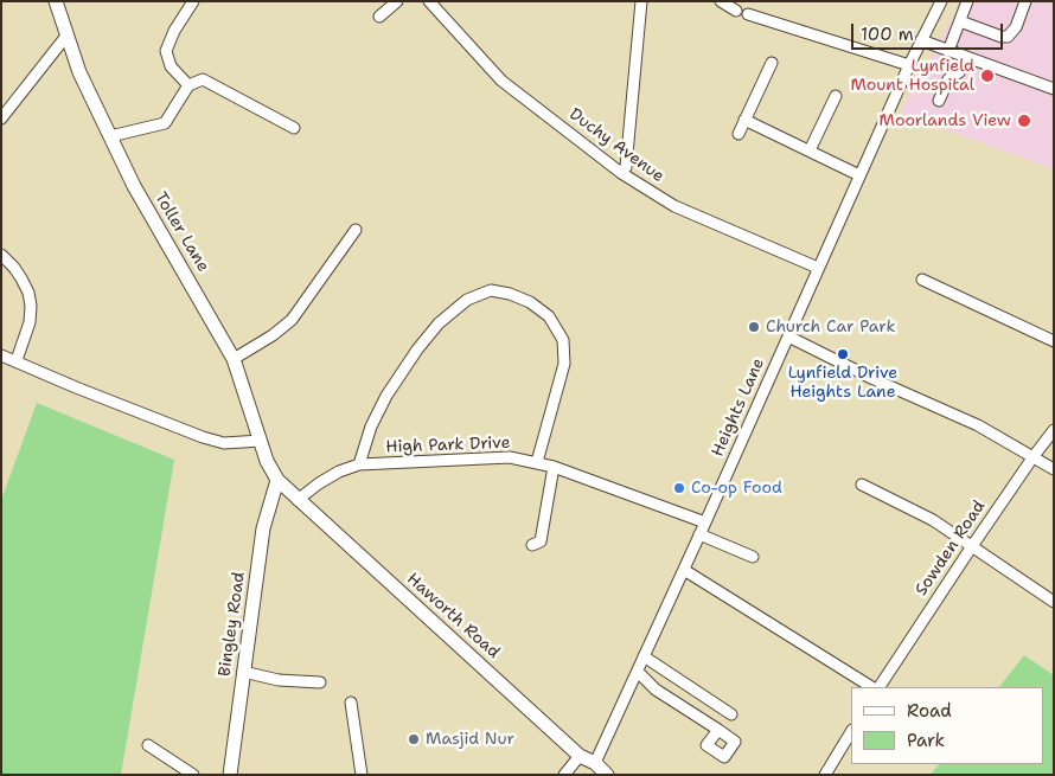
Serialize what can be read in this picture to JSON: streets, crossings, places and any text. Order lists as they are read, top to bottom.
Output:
{
  "streets": {
    "main road": ["Toller Lane", "Haworth Road", "Bingley Road"],
    "street": [
      "Duchy Avenue",
      "Heights Lane",
      "High Park Drive",
      "Sowden Road"
    ]
  },
  "crossings": [
    ["Duchy Avenue", "Heights Lane"],
    ["Toller Lane", "Haworth Road"],
    ["Toller Lane", "Bingley Road"],
    ["Heights Lane", "High Park Drive"],
    ["Heights Lane", "Haworth Road"],
    ["High Park Drive", "Haworth Road"],
    ["Haworth Road", "Bingley Road"]
  ],
  "places": [
    "Lynfield Mount Hospital",
    "Moorlands View",
    "Church Car Park",
    "Lynfield Drive Heights Lane",
    "Co-op Food",
    "Masjid Nur"
  ],
  "legend": ["Road", "Park"],
  "scale_bar": "100 m"
}
